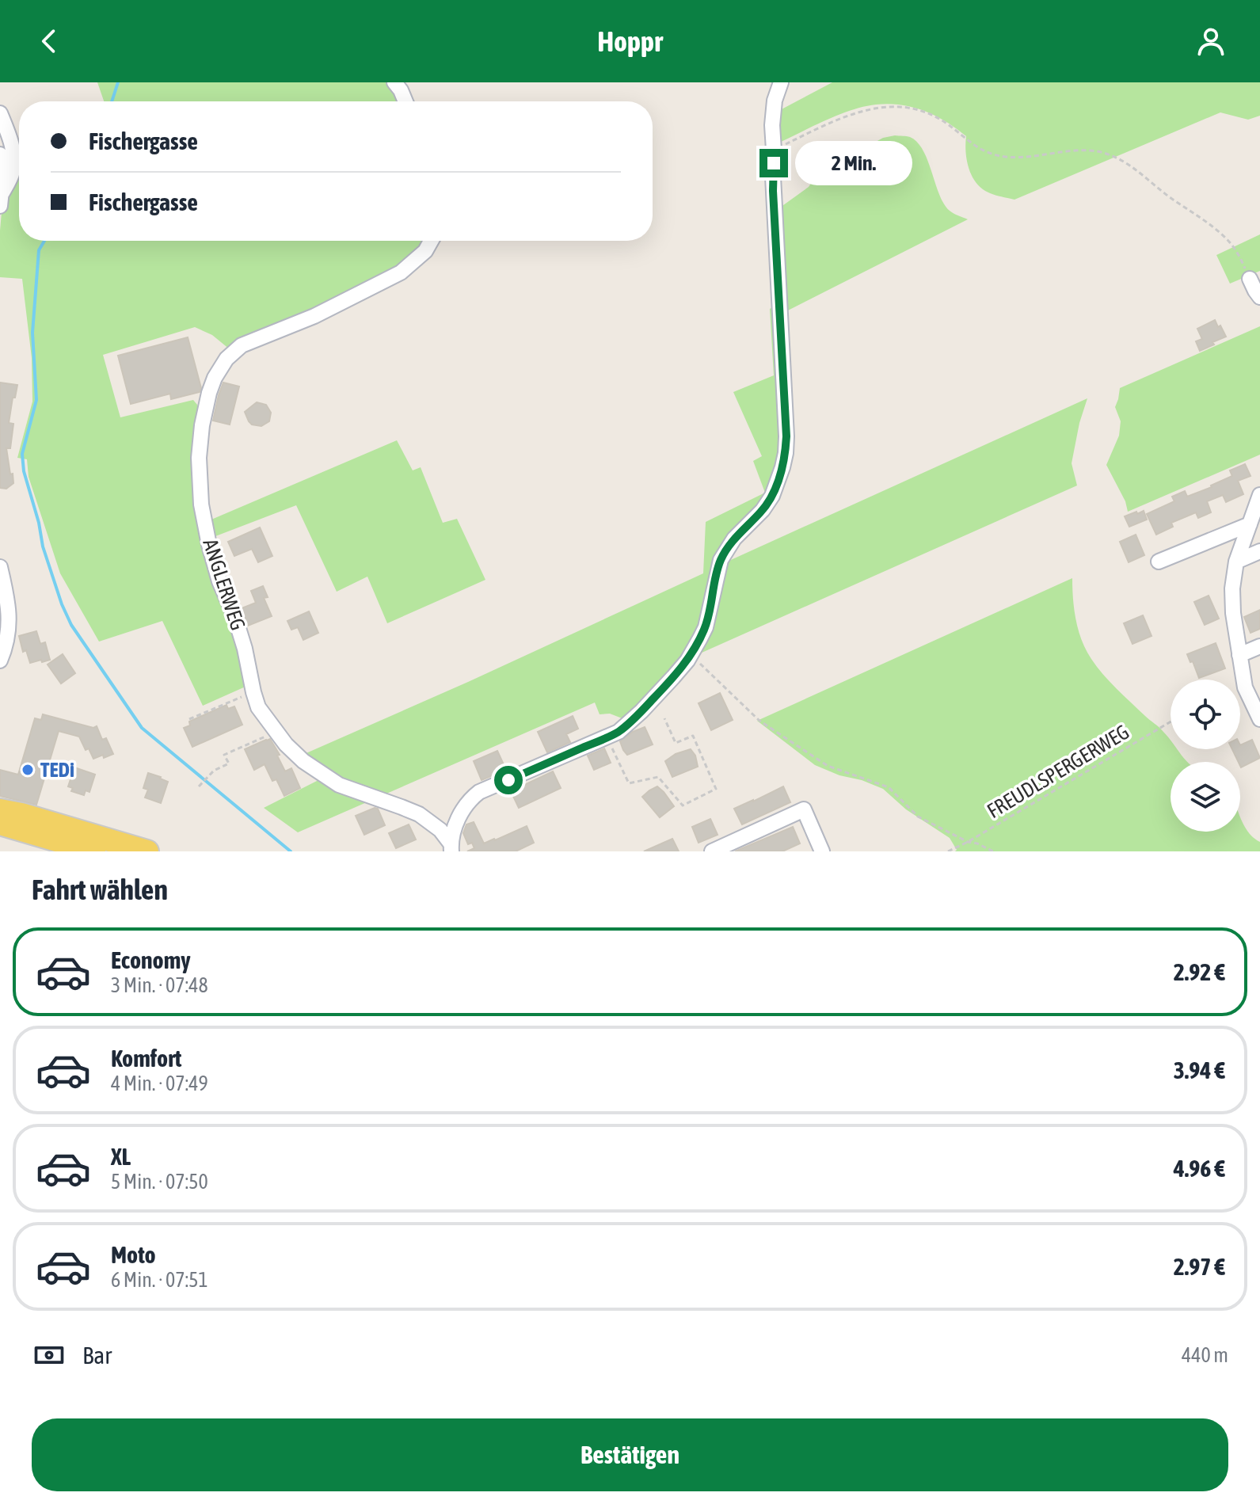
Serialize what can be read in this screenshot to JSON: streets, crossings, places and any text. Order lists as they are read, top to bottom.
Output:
{
  "streets": {
    "street": ["ANGLERWEG"],
    "path": ["FREUDLSPERGERWEG"]
  },
  "places": ["TEDi"],
  "page": {
    "header": "Hoppr",
    "banner": ["Fischergasse", "Fischergasse"],
    "bubble": "2 Min.",
    "heading": "Fahrt wählen",
    "list": [
      {
        "name": "Economy",
        "note": "3 Min. · 07:48",
        "value": "2.92 €"
      },
      {
        "name": "Komfort",
        "note": "4 Min. · 07:49",
        "value": "3.94 €"
      },
      {
        "name": "XL",
        "note": "5 Min. · 07:50",
        "value": "4.96 €"
      },
      {
        "name": "Moto",
        "note": "6 Min. · 07:51",
        "value": "2.97 €"
      }
    ],
    "pay": ["Bar", "440 m"],
    "buttons": "Bestätigen"
  }
}
